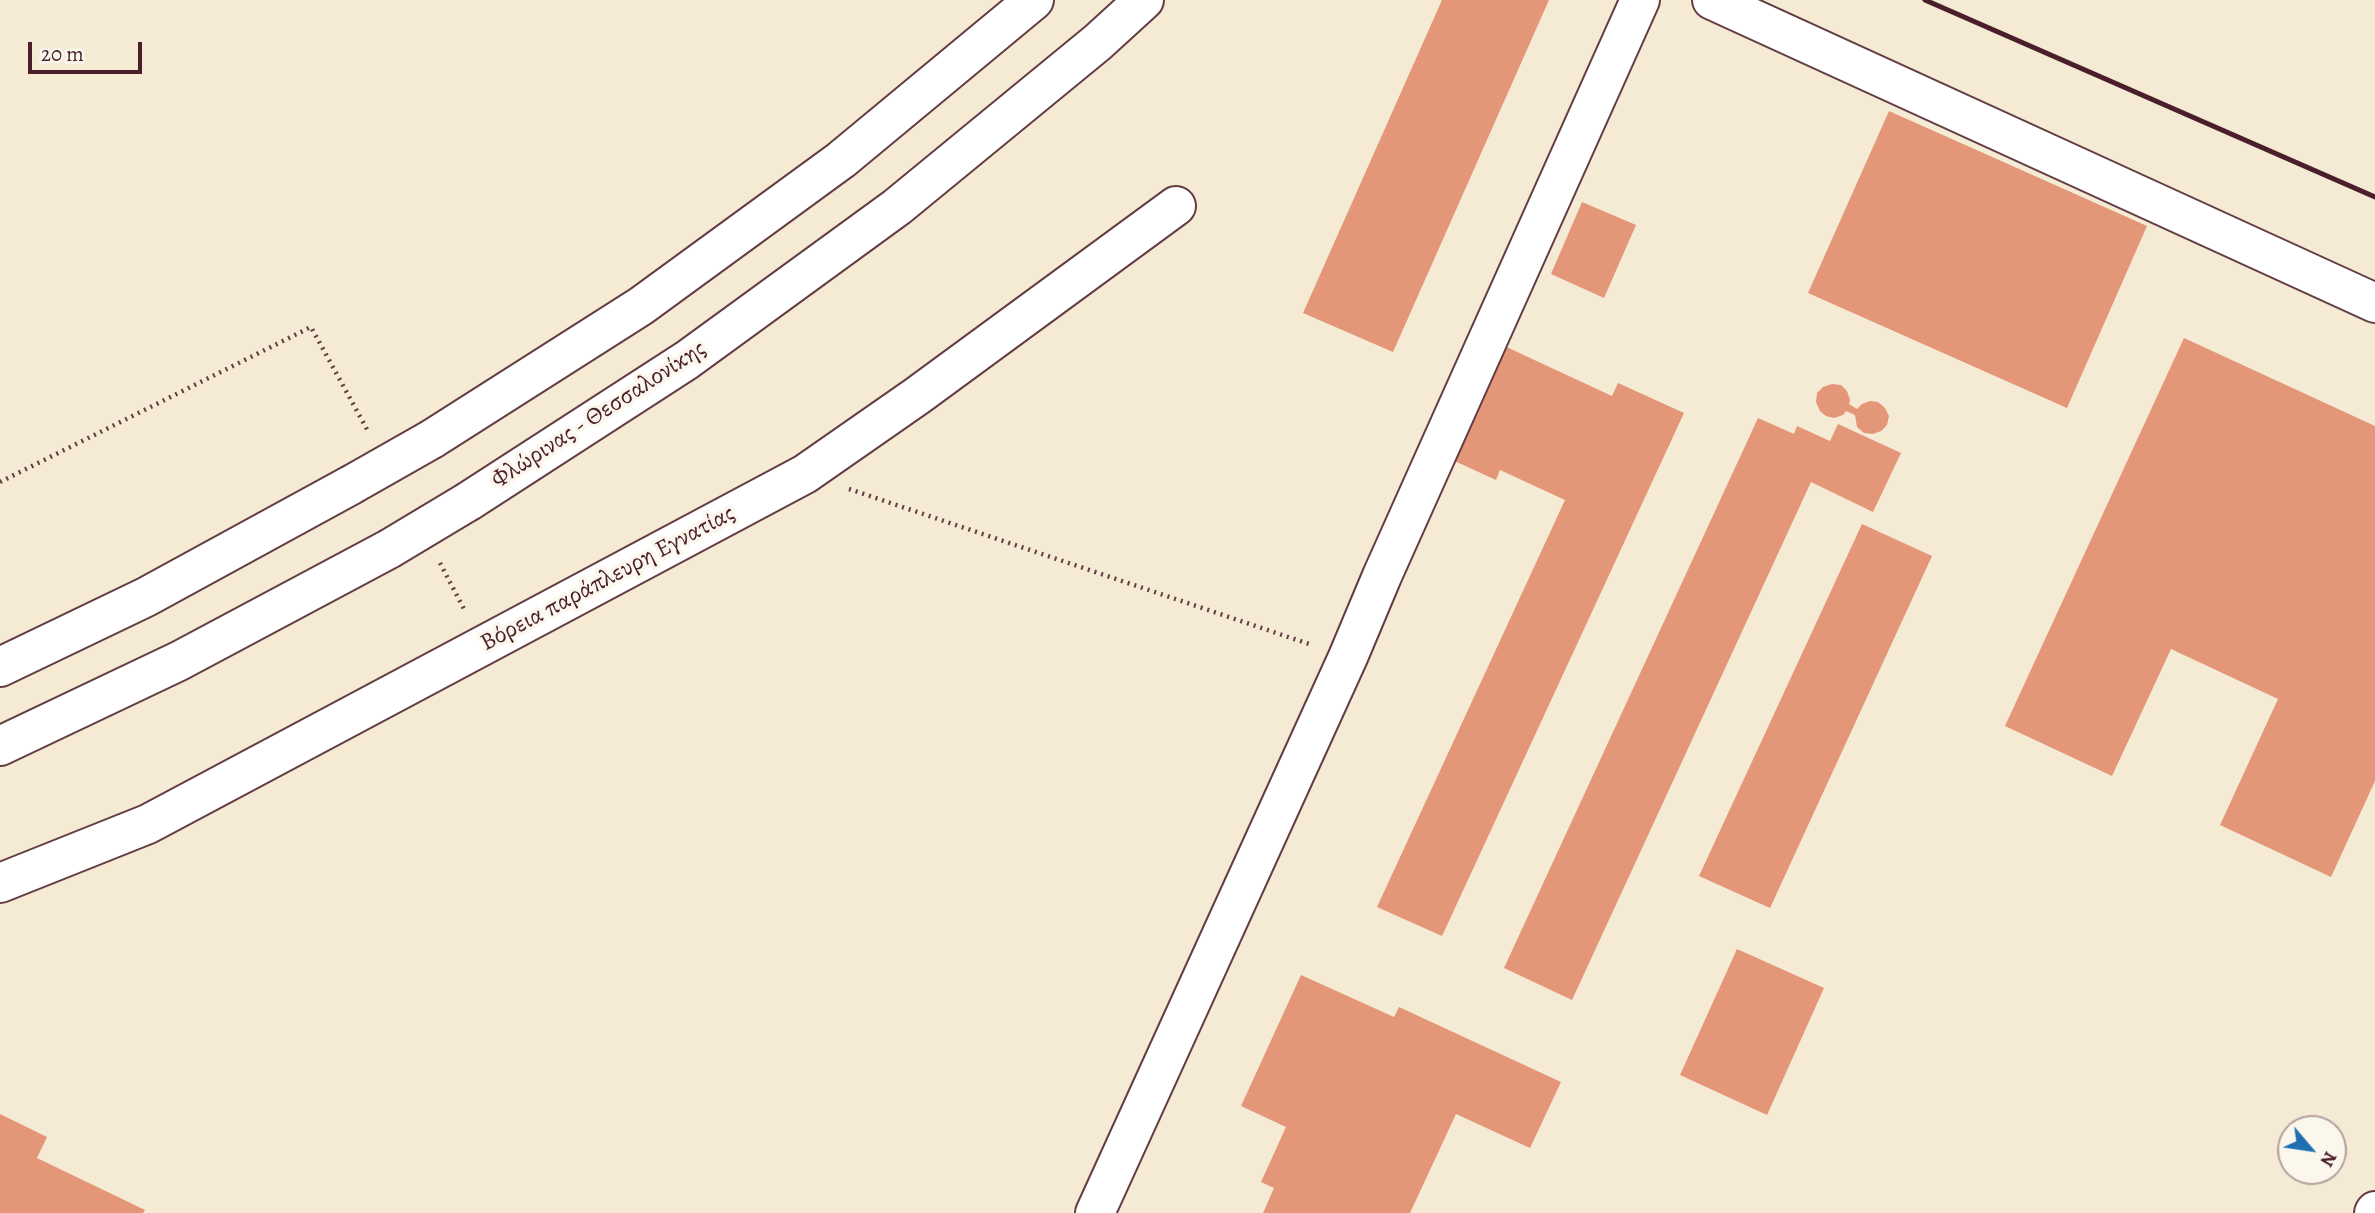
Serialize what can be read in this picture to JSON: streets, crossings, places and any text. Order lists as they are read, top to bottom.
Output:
{
  "streets": {
    "street": ["Φλώρινας - Θεσσαλονίκης", "Βόρεια παράπλευρη Εγνατίας"]
  },
  "scale_bar": "20 m",
  "north": "bottom right"
}
